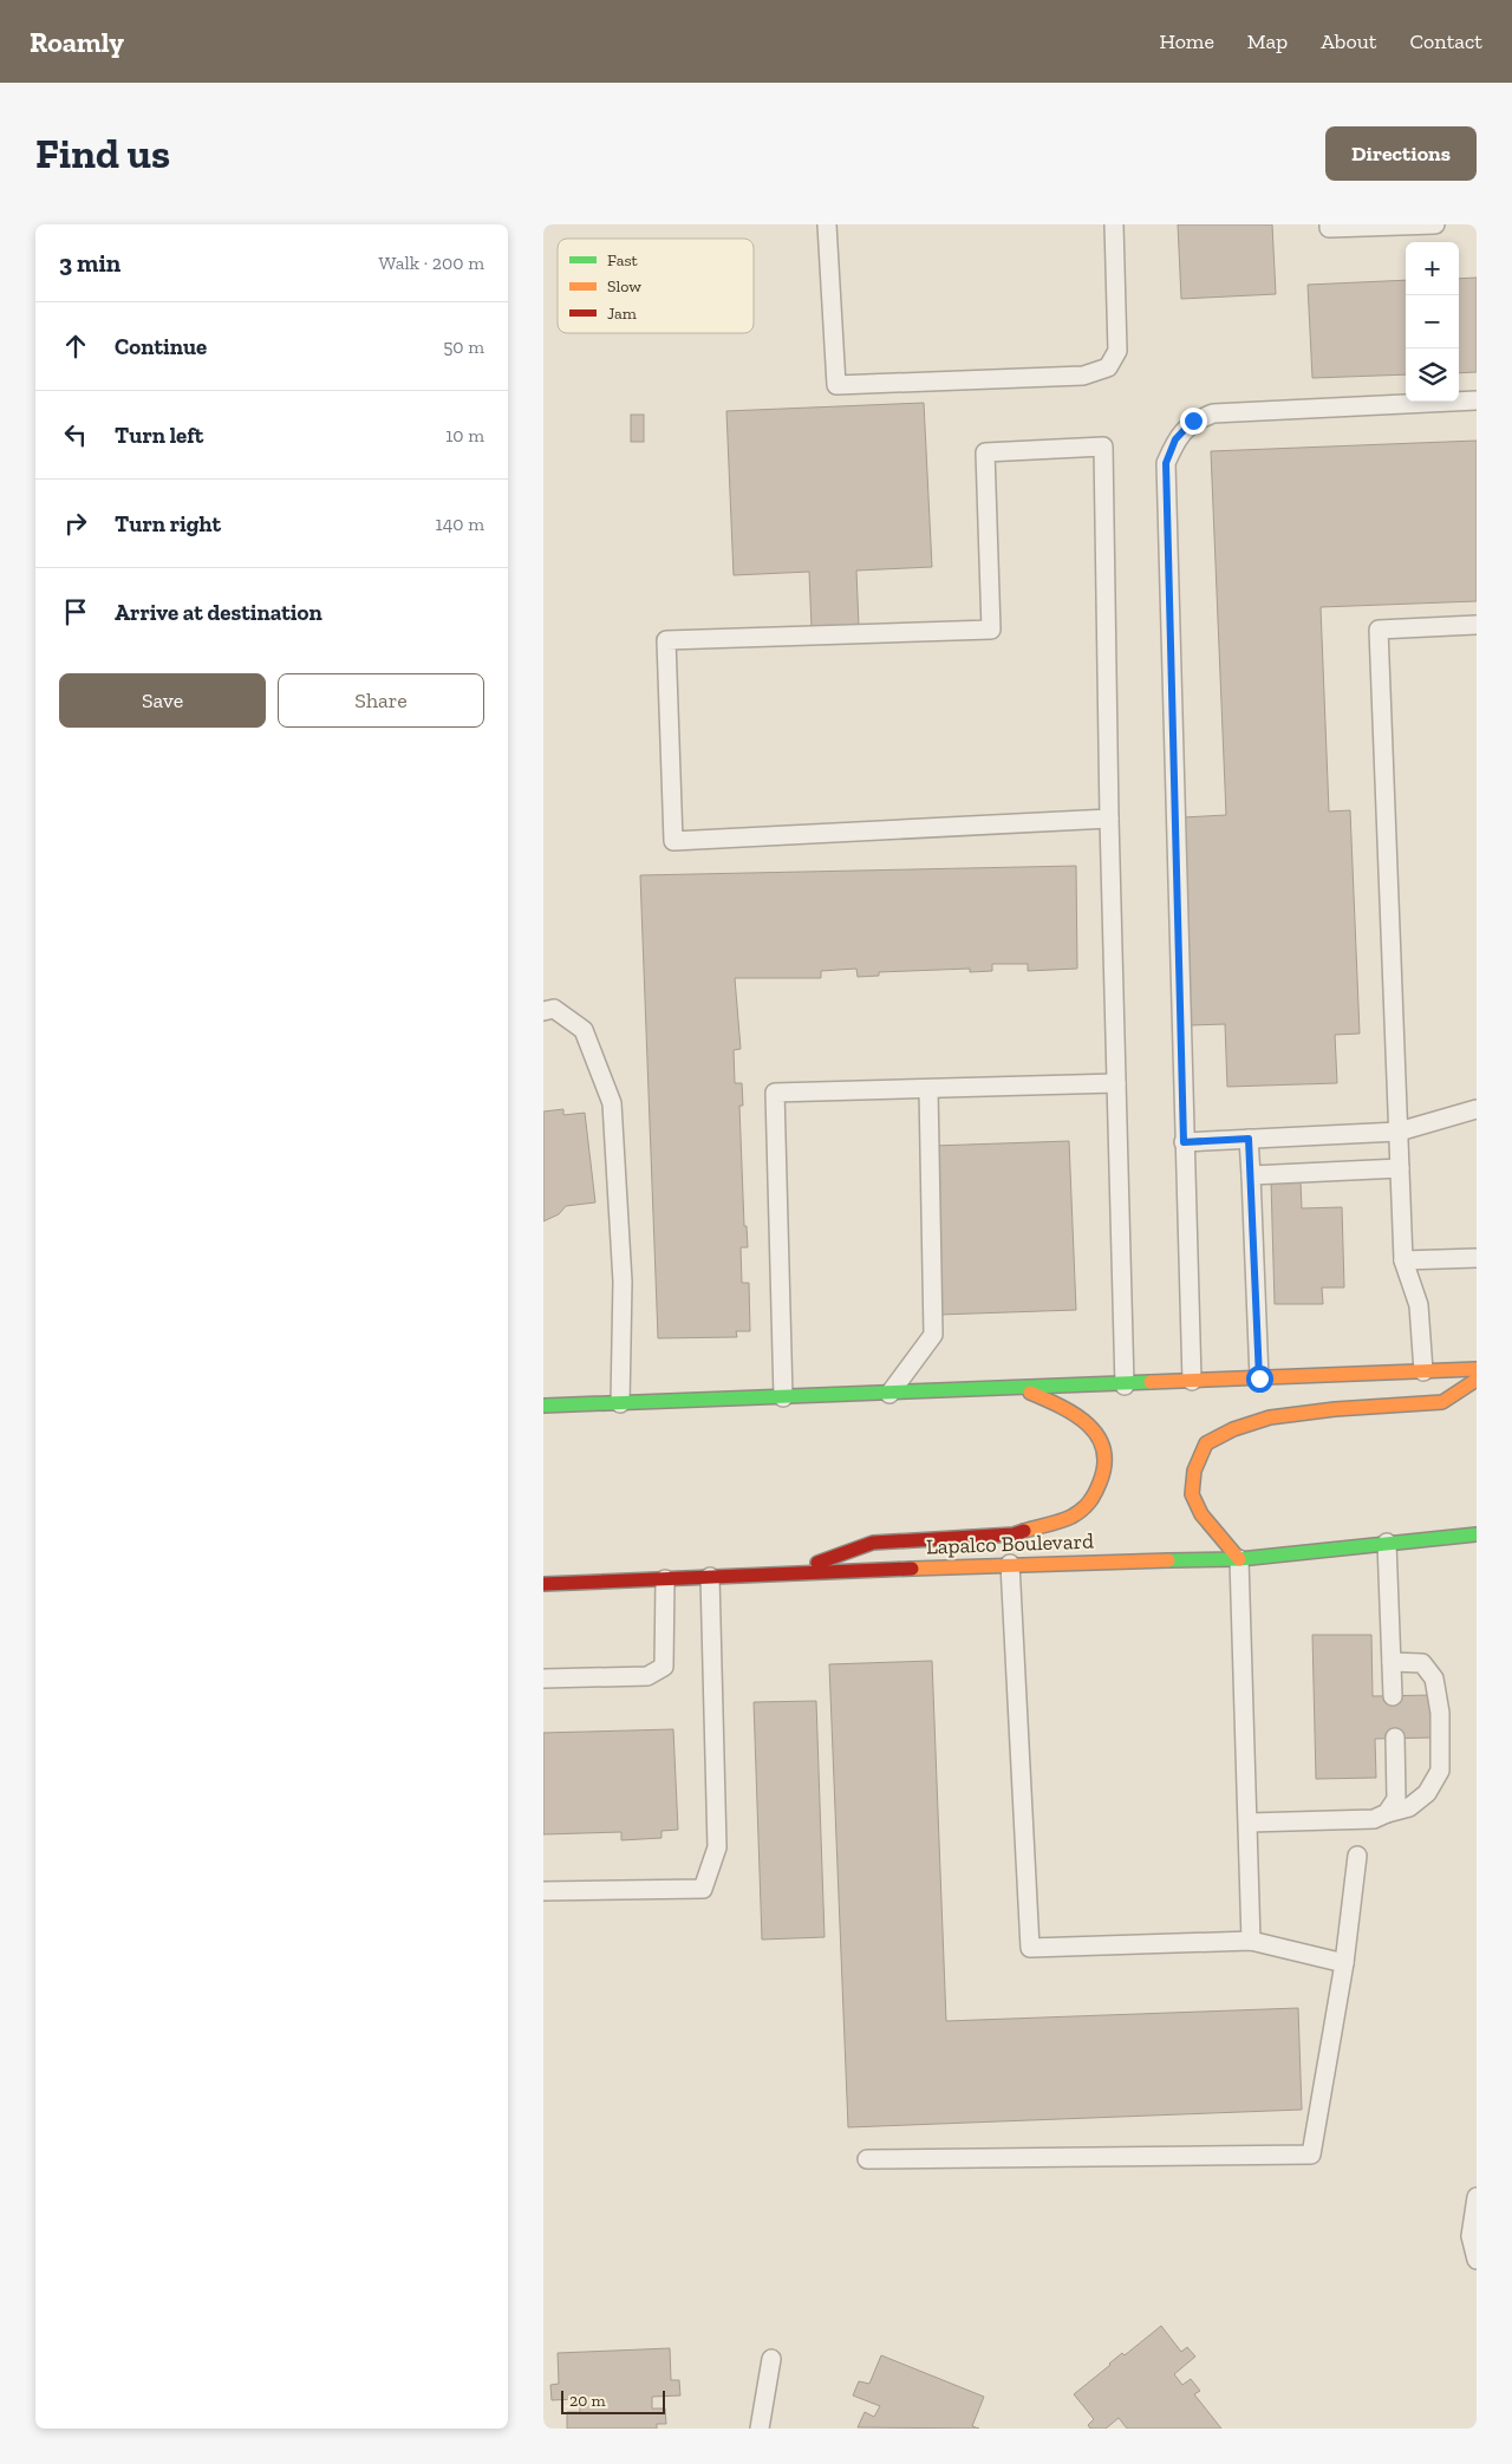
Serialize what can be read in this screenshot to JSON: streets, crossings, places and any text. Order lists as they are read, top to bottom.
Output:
{
  "streets": {
    "main road": ["Lapalco Boulevard"]
  },
  "legend": ["Fast", "Slow", "Jam"],
  "scale_bar": "20 m",
  "page": {
    "header": "Roamly",
    "nav": [
      "Home",
      "Map",
      "About",
      "Contact"
    ],
    "buttons": [
      "Directions",
      ["Save", "Share"]
    ],
    "title": "Find us",
    "heading": ["3 min", "Walk · 200 m"],
    "map_buttons": ["+", "−"],
    "list": [
      ["Continue", "50 m"],
      ["Turn left", "10 m"],
      ["Turn right", "140 m"],
      "Arrive at destination"
    ],
    "scale": "20 m"
  }
}
